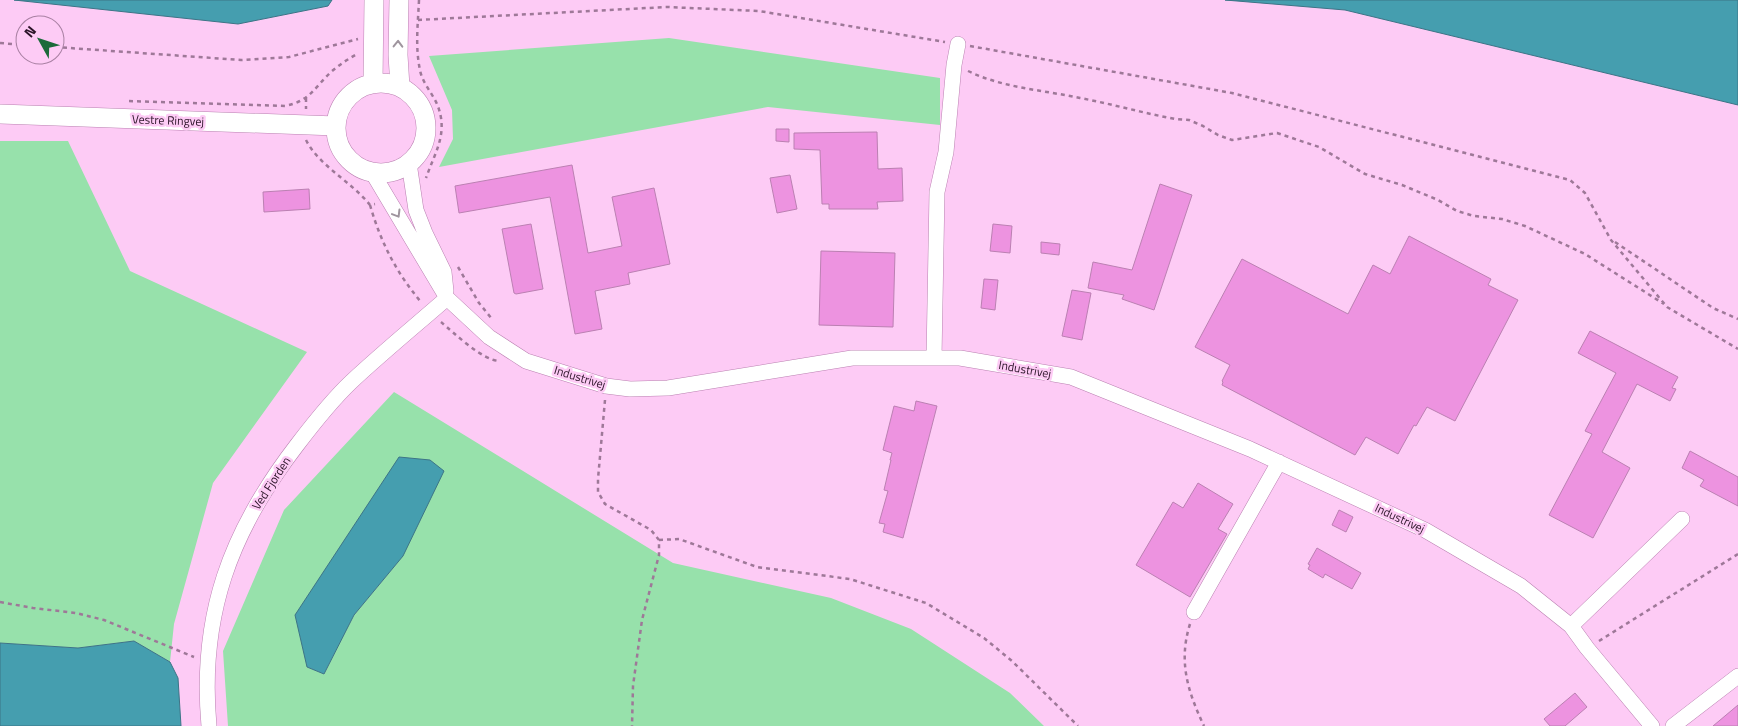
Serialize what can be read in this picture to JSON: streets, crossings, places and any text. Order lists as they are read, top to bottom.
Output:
{
  "streets": {
    "main road": ["Vestre Ringvej"],
    "street": ["Industrivej", "Ved Fjorden"]
  },
  "crossings": [
    ["Vestre Ringvej", "Industrivej"],
    ["Industrivej", "Ved Fjorden"]
  ],
  "north": "top left"
}
